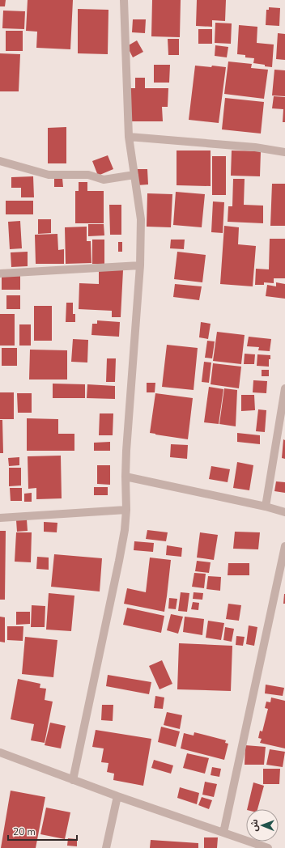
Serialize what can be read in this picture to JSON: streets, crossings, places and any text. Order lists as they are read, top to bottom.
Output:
{
  "scale_bar": "20 m",
  "north": "left"
}
